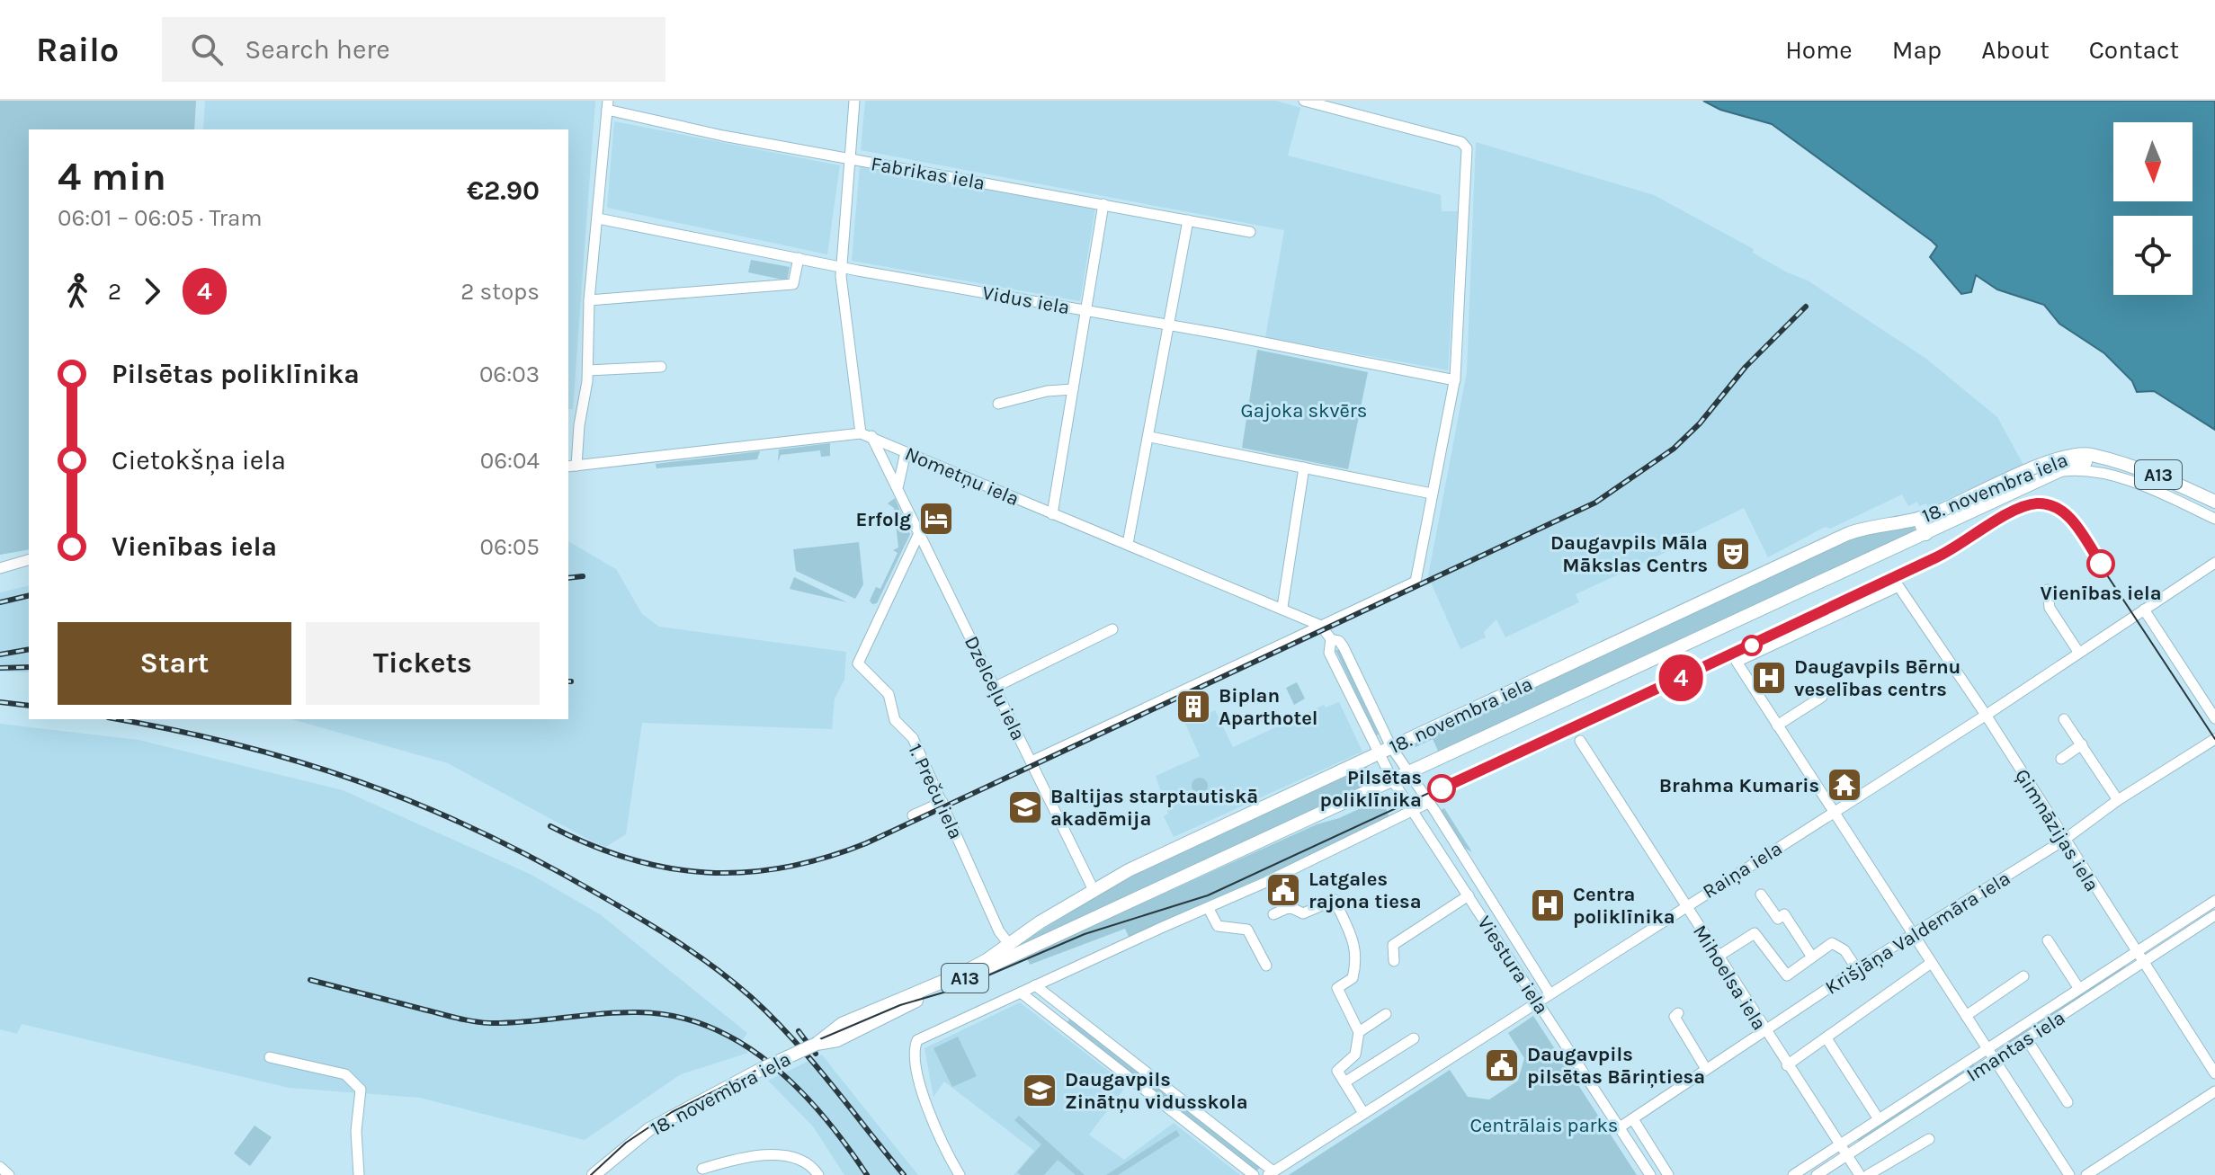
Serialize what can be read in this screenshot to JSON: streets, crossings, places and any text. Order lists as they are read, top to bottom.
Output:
{
  "streets": {
    "main road": ["A13", "18. novembra iela"],
    "street": [
      "Fabrikas iela",
      "Vidus iela",
      "Nometņu iela",
      "Dzelceļu iela",
      "1. Preču iela",
      "Ģimnāzijas iela",
      "Raiņa iela",
      "Krišjāņa Valdemāra iela",
      "Viestura iela",
      "Mihoelsa iela",
      "Imantas iela"
    ]
  },
  "crossings": [
    ["A13", "18. novembra iela"],
    ["Nometņu iela", "18. novembra iela"],
    ["Nometņu iela", "Dzelceļu iela"],
    ["Nometņu iela", "Viestura iela"],
    ["18. novembra iela", "Dzelceļu iela"],
    ["18. novembra iela", "1. Preču iela"],
    ["18. novembra iela", "Viestura iela"],
    ["Dzelceļu iela", "1. Preču iela"],
    ["Ģimnāzijas iela", "Raiņa iela"],
    ["Ģimnāzijas iela", "Krišjāņa Valdemāra iela"],
    ["Ģimnāzijas iela", "Imantas iela"],
    ["Raiņa iela", "Viestura iela"],
    ["Raiņa iela", "Mihoelsa iela"],
    ["Krišjāņa Valdemāra iela", "Viestura iela"],
    ["Krišjāņa Valdemāra iela", "Mihoelsa iela"],
    ["Mihoelsa iela", "Imantas iela"]
  ],
  "parks": ["Gajoka skvērs", "Centrālais parks"],
  "places": {
    "hotel": ["Erfolg"],
    "theatre": ["Daugavpils Māla Mākslas Centrs"],
    "other": ["Vienības iela", "Pilsētas poliklīnika"],
    "hospital": ["Daugavpils Bērnu veselības centrs", "Centra poliklīnika"],
    "building": ["Biplan Aparthotel"],
    "temple": ["Brahma Kumaris"],
    "school or university": ["Baltijas starptautiskā akadēmija", "Daugavpils Zinātņu vidusskola"],
    "public building": ["Latgales rajona tiesa", "Daugavpils pilsētas Bāriņtiesa"]
  },
  "lines": ["tram line 4"],
  "north": "bottom",
  "page": {
    "header": "Railo",
    "search": "Search here",
    "nav": [
      "Home",
      "Map",
      "About",
      "Contact"
    ],
    "on_map": "4",
    "heading": ["4 min", "06:01 – 06:05 · Tram", "€2.90"],
    "legs": ["2", "4", "2 stops"],
    "list": [
      {
        "name": "Pilsētas poliklīnika",
        "value": "06:03"
      },
      {
        "name": "Cietokšņa iela",
        "value": "06:04"
      },
      {
        "name": "Vienības iela",
        "value": "06:05"
      }
    ],
    "buttons": ["Start", "Tickets"]
  }
}
